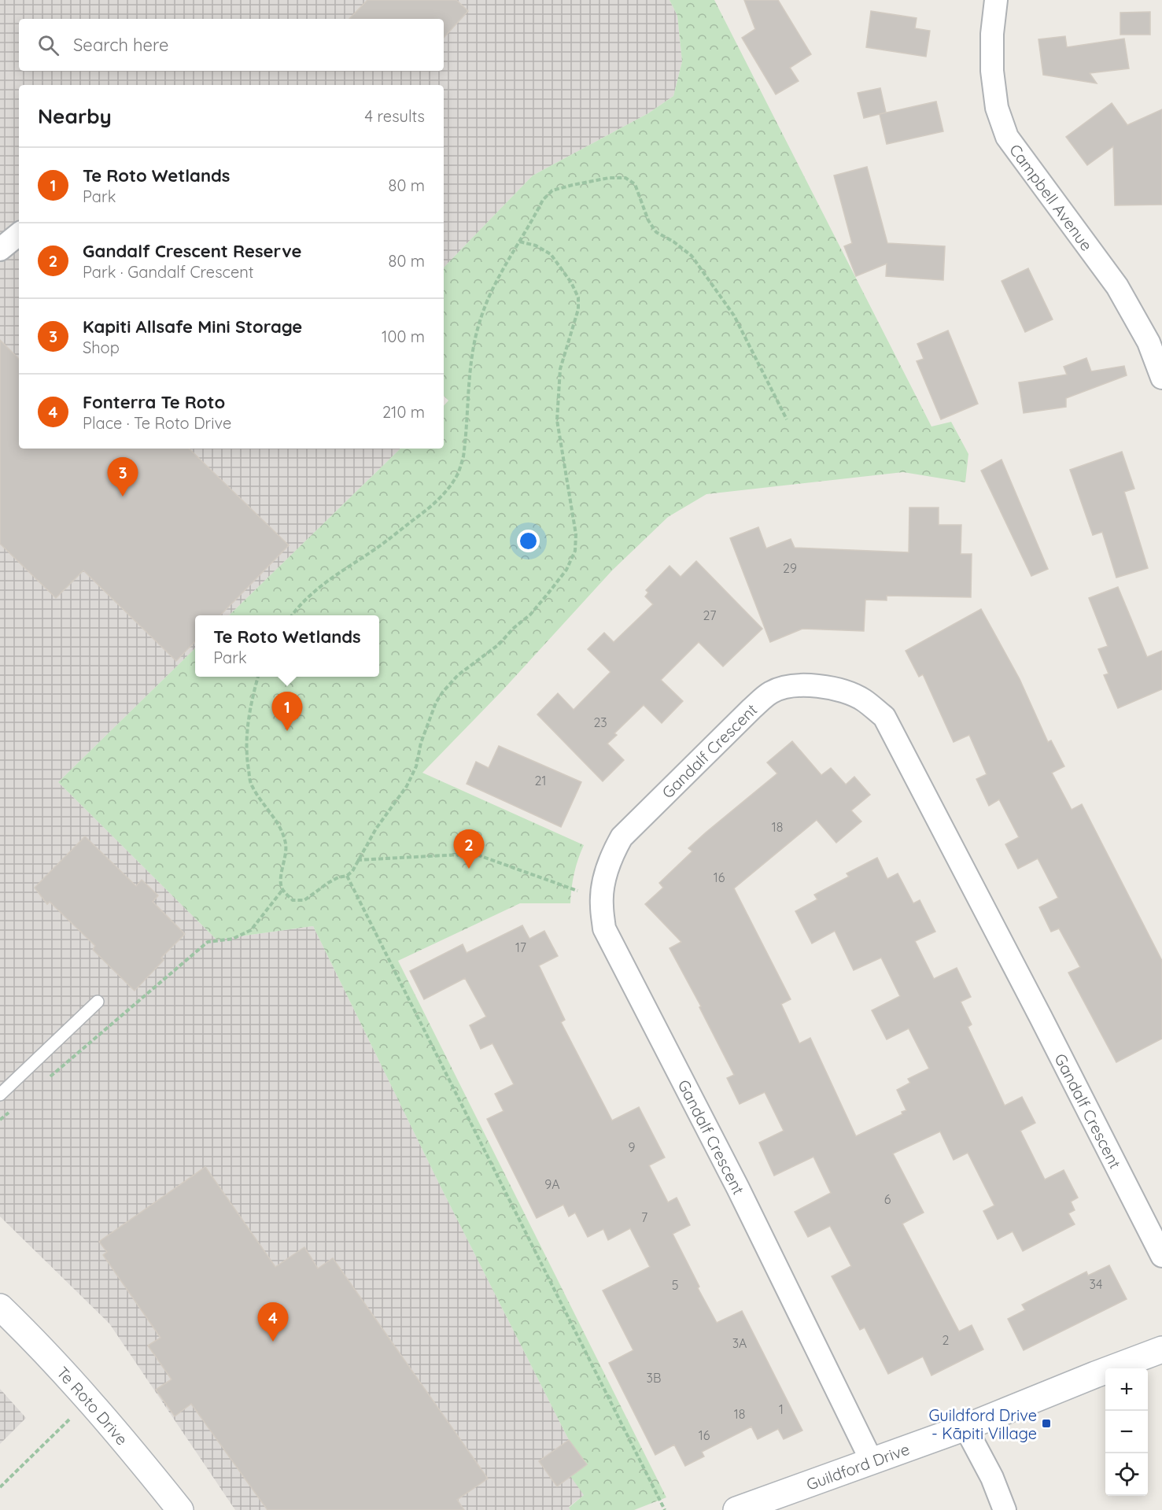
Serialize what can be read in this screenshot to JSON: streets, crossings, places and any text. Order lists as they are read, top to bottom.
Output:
{
  "streets": {
    "street": [
      "Campbell Avenue",
      "Gandalf Crescent",
      "Te Roto Drive",
      "Guildford Drive"
    ]
  },
  "crossings": [
    ["Gandalf Crescent", "Guildford Drive"]
  ],
  "places": {
    "transit": ["Guildford Drive - Kāpiti Village"]
  },
  "house_numbers": [
    "29",
    "27",
    "23",
    "21",
    "18",
    "16",
    "17",
    "9",
    "9A",
    "6",
    "7",
    "34",
    "5",
    "2",
    "3A",
    "3B",
    "1",
    "18",
    "16"
  ],
  "page": {
    "search": "Search here",
    "heading": ["Nearby", "4 results"],
    "list": [
      {
        "mark": "1",
        "name": "Te Roto Wetlands",
        "note": "Park",
        "value": "80 m"
      },
      {
        "mark": "2",
        "name": "Gandalf Crescent Reserve",
        "note": "Park · Gandalf Crescent",
        "value": "80 m"
      },
      {
        "mark": "3",
        "name": "Kapiti Allsafe Mini Storage",
        "note": "Shop",
        "value": "100 m"
      },
      {
        "mark": "4",
        "name": "Fonterra Te Roto",
        "note": "Place · Te Roto Drive",
        "value": "210 m"
      }
    ],
    "pins": [
      "3",
      "1",
      "2",
      "4"
    ],
    "popup": ["Te Roto Wetlands", "Park"],
    "map_buttons": ["+", "−"]
  }
}
